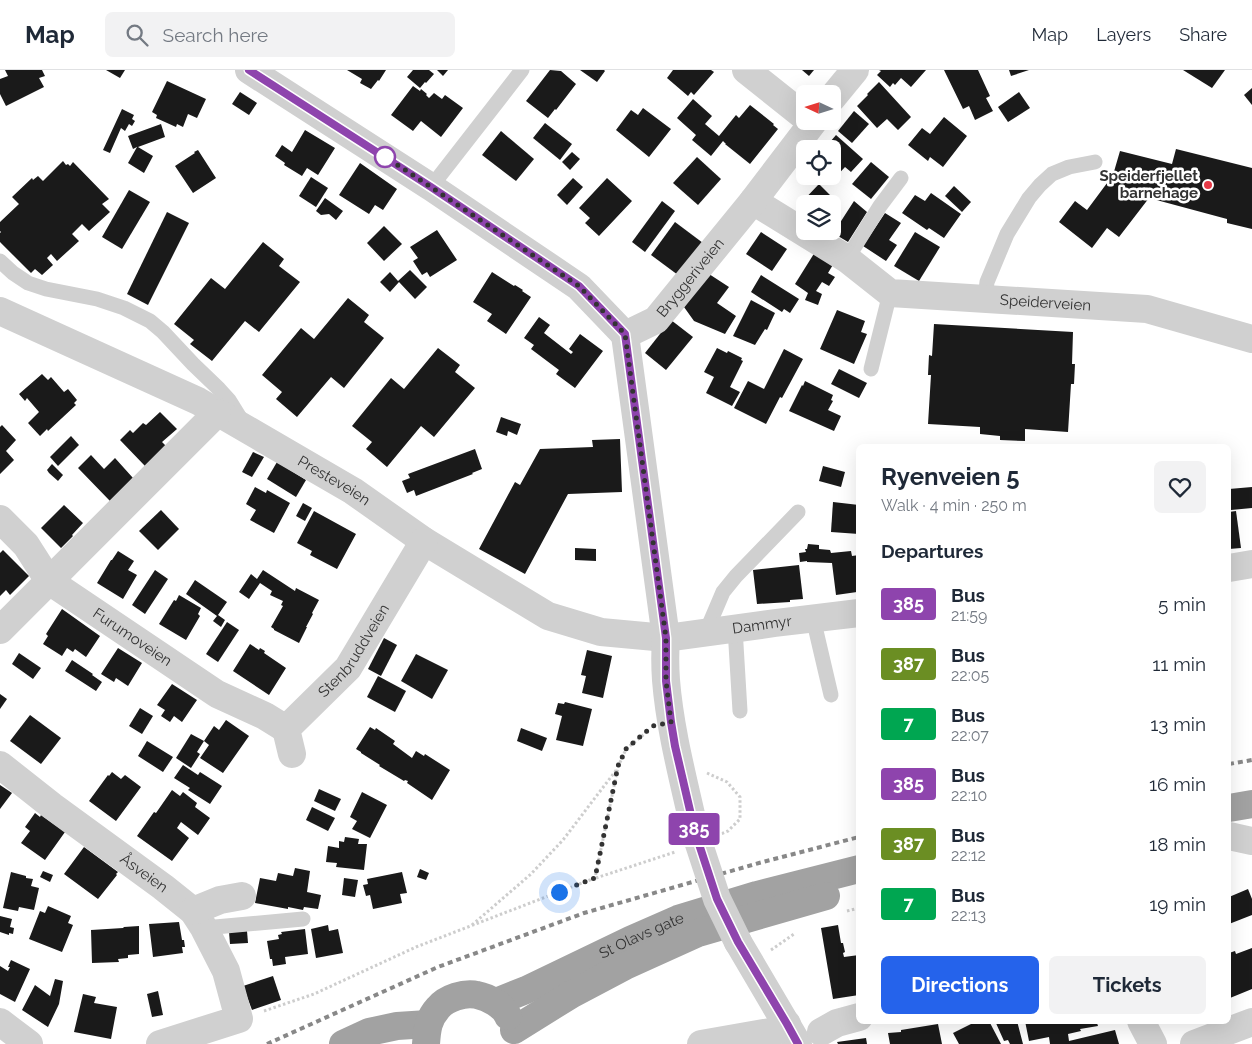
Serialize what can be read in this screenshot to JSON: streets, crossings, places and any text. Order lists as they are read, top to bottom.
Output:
{
  "streets": {
    "highway": ["St Olavs gate"],
    "street": [
      "Bryggeriveien",
      "Speiderveien",
      "Presteveien",
      "Dammyr",
      "Furumoveien",
      "Stenbruddveien",
      "Åsveien"
    ]
  },
  "crossings": [
    ["Presteveien", "Dammyr"],
    ["Presteveien", "Stenbruddveien"],
    ["Furumoveien", "Stenbruddveien"]
  ],
  "places": ["Speiderfjellet barnehage"],
  "lines": ["bus line 385"],
  "north": "left",
  "page": {
    "header": "Map",
    "search": "Search here",
    "nav": ["Map", "Layers", "Share"],
    "on_map": "385",
    "heading": [
      ["Ryenveien 5", "Walk · 4 min · 250 m"],
      "Departures"
    ],
    "list": [
      {
        "mark": "385",
        "name": "Bus",
        "note": "21:59",
        "value": "5 min"
      },
      {
        "mark": "387",
        "name": "Bus",
        "note": "22:05",
        "value": "11 min"
      },
      {
        "mark": "7",
        "name": "Bus",
        "note": "22:07",
        "value": "13 min"
      },
      {
        "mark": "385",
        "name": "Bus",
        "note": "22:10",
        "value": "16 min"
      },
      {
        "mark": "387",
        "name": "Bus",
        "note": "22:12",
        "value": "18 min"
      },
      {
        "mark": "7",
        "name": "Bus",
        "note": "22:13",
        "value": "19 min"
      }
    ],
    "buttons": ["Directions", "Tickets"]
  }
}
